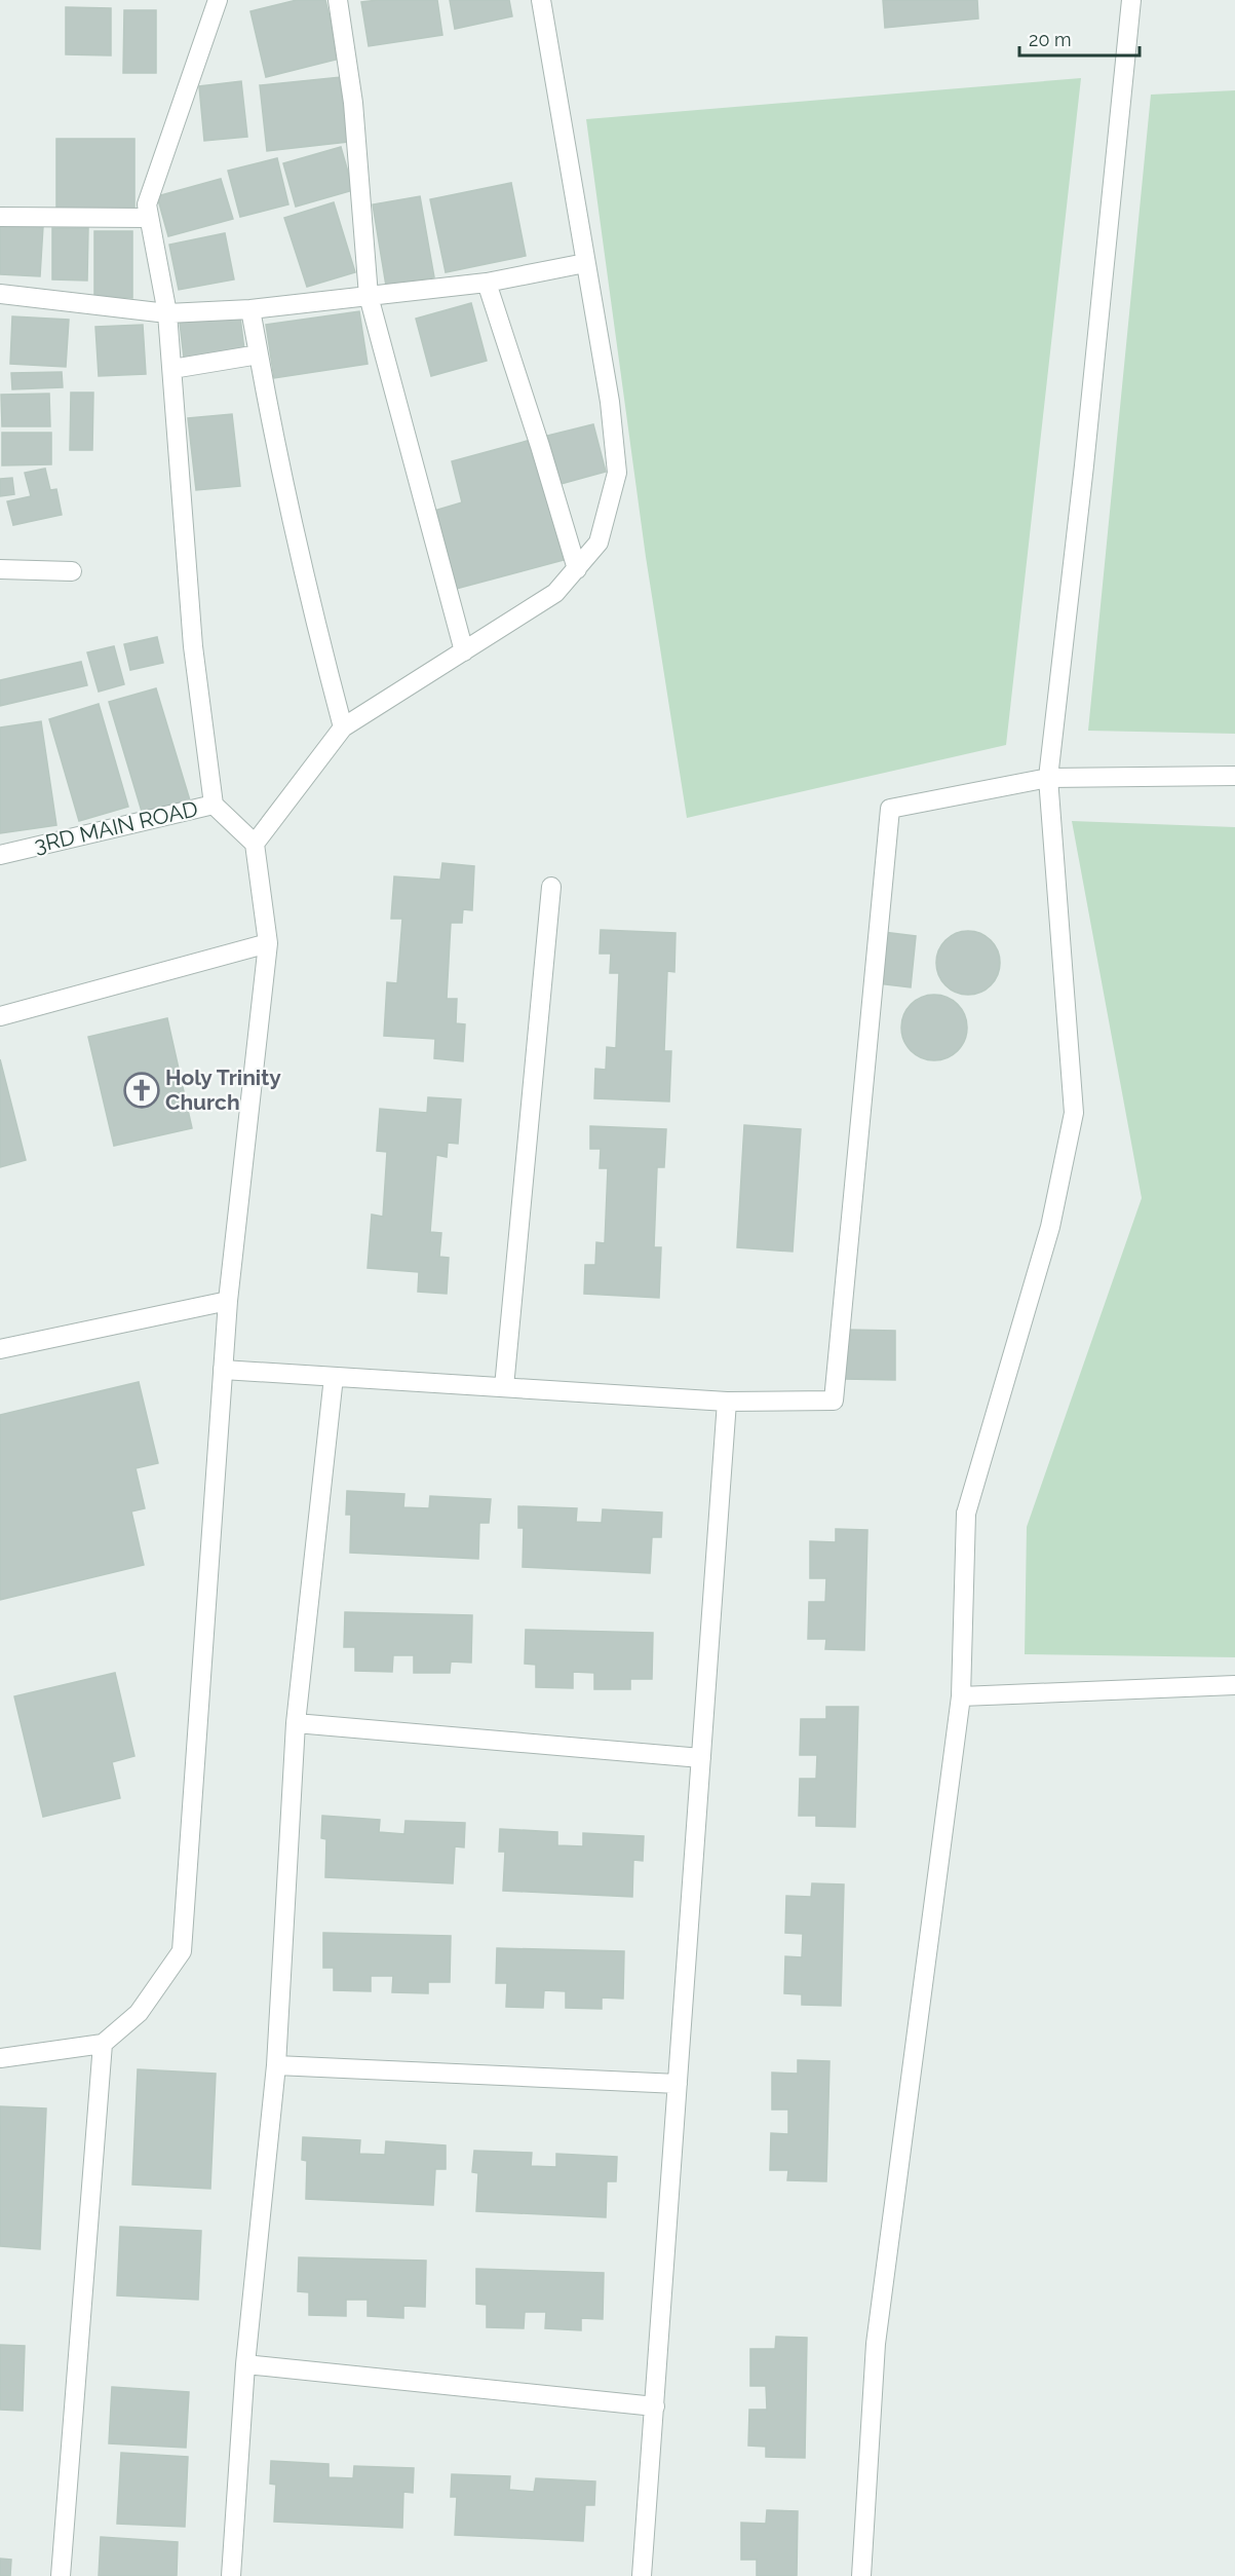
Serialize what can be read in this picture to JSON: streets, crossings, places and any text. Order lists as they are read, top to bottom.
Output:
{
  "streets": {
    "street": ["3RD MAIN ROAD"]
  },
  "places": {
    "church": ["Holy Trinity Church"]
  },
  "scale_bar": "20 m"
}
